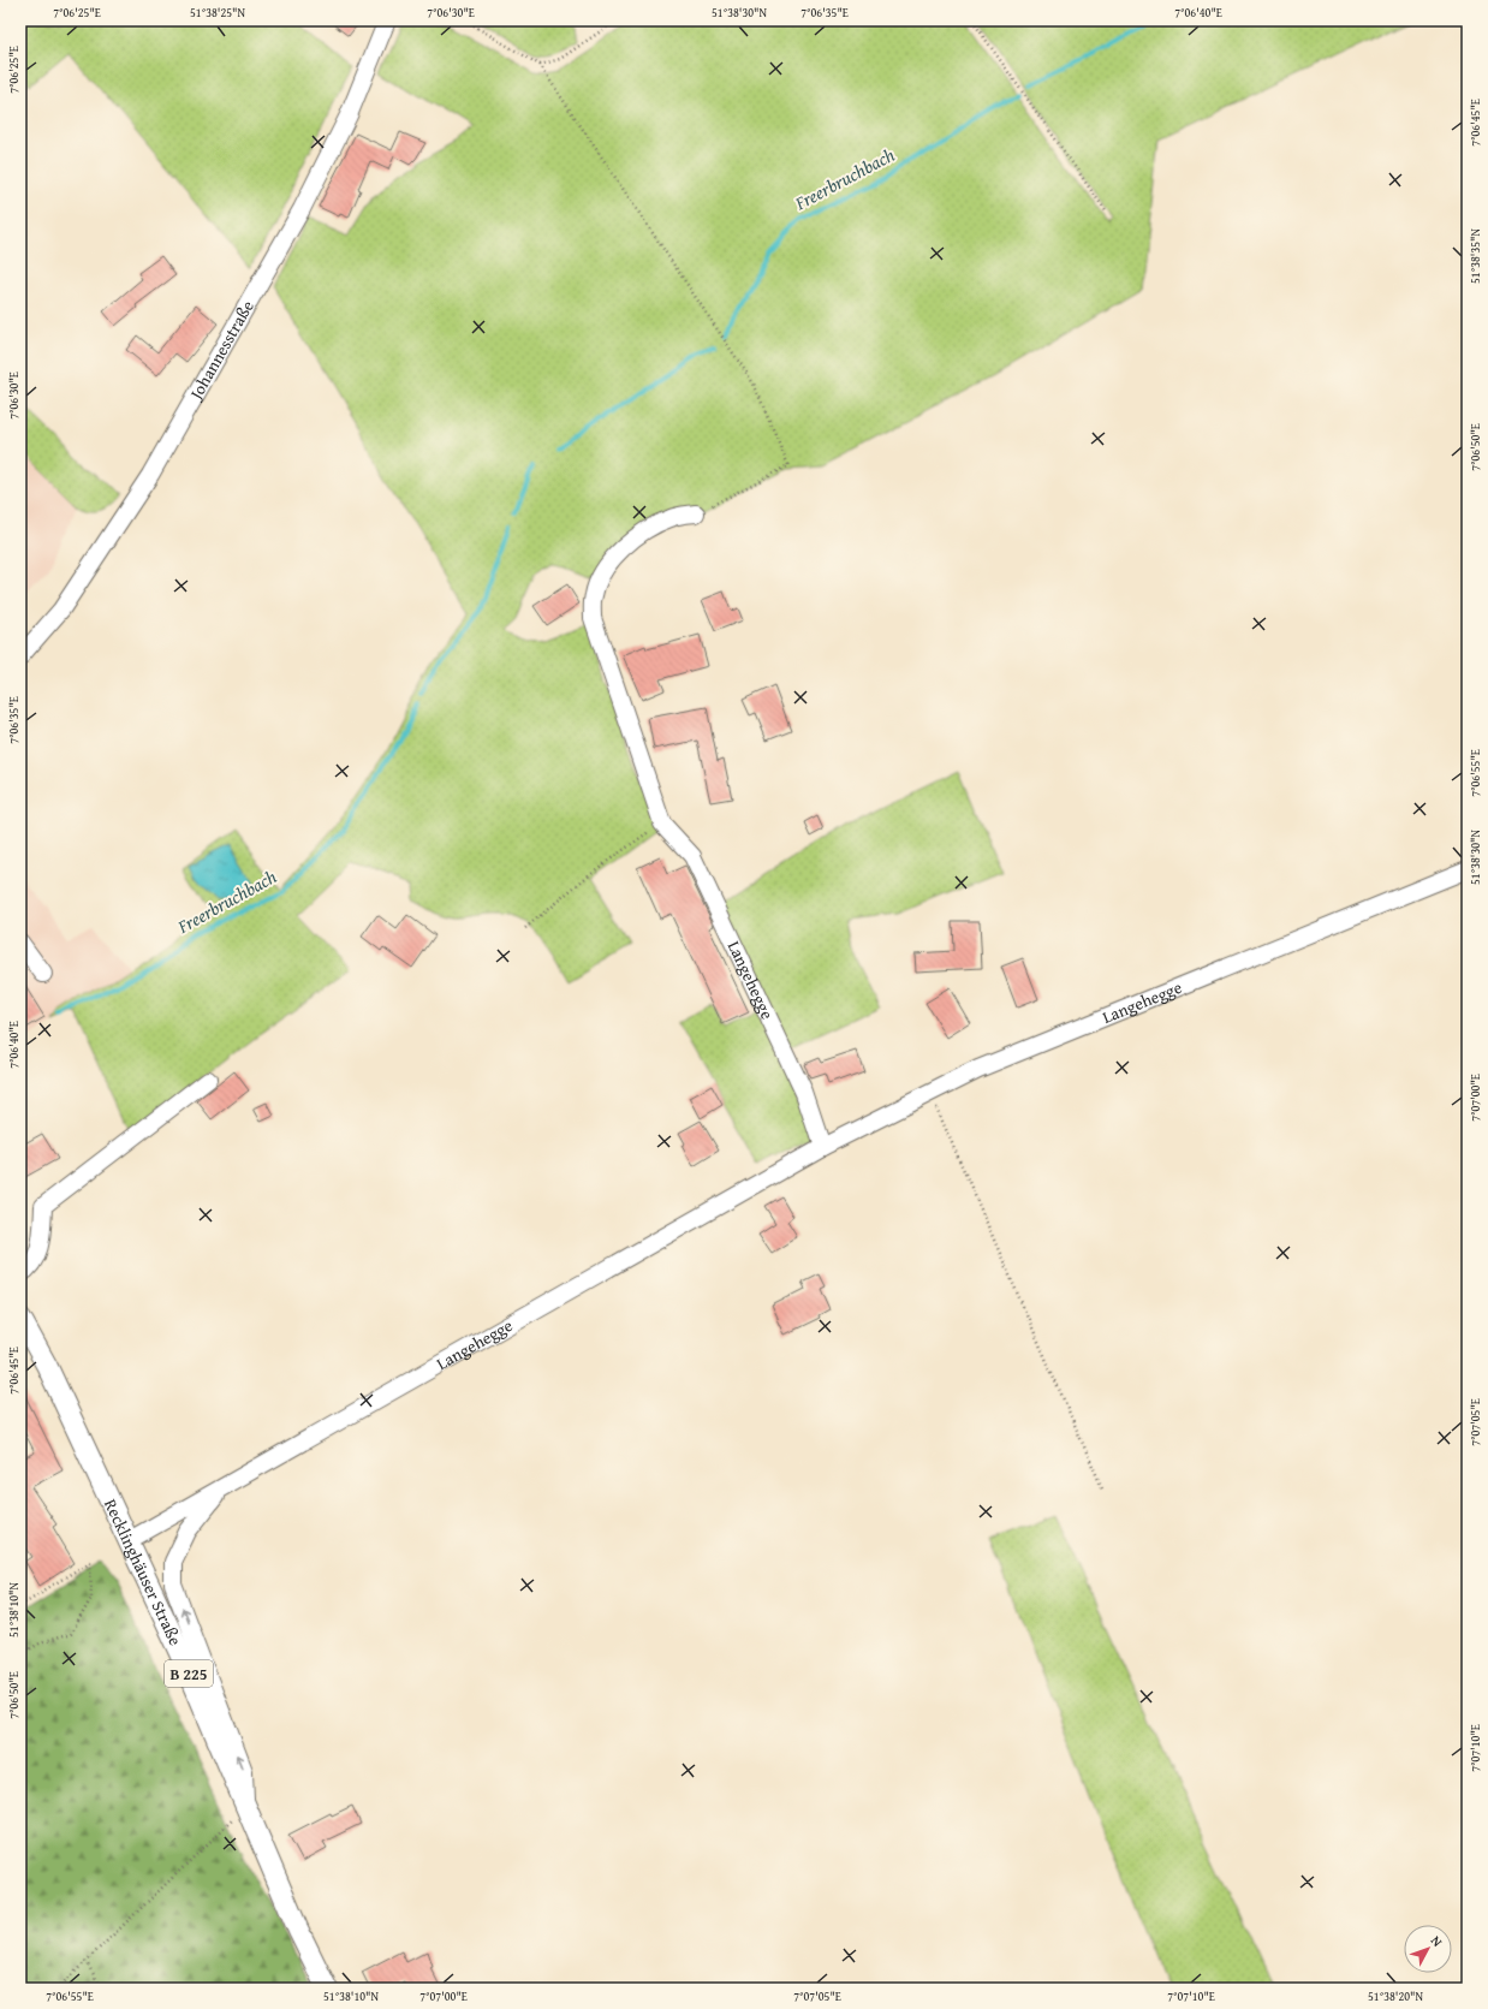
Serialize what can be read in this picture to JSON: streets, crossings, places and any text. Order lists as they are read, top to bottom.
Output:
{
  "streets": {
    "main road": ["Recklinghäuser Straße", "B 225"],
    "street": ["Johannesstraße", "Langehegge"]
  },
  "crossings": [
    ["Langehegge", "Recklinghäuser Straße"],
    ["Langehegge", "B 225"],
    ["Recklinghäuser Straße", "B 225"]
  ],
  "water": ["Freerbruchbach"],
  "north": "top right",
  "coordinates": [
    "7°06'25\"E",
    "51°38'25\"N",
    "7°06'30\"E",
    "51°38'30\"N",
    "7°06'35\"E",
    "7°06'40\"E",
    "7°06'45\"E",
    "51°38'35\"N",
    "7°06'50\"E",
    "7°06'55\"E",
    "7°07'00\"E",
    "7°07'05\"E",
    "51°38'10\"N",
    "7°07'10\"E",
    "51°38'20\"N"
  ]
}
